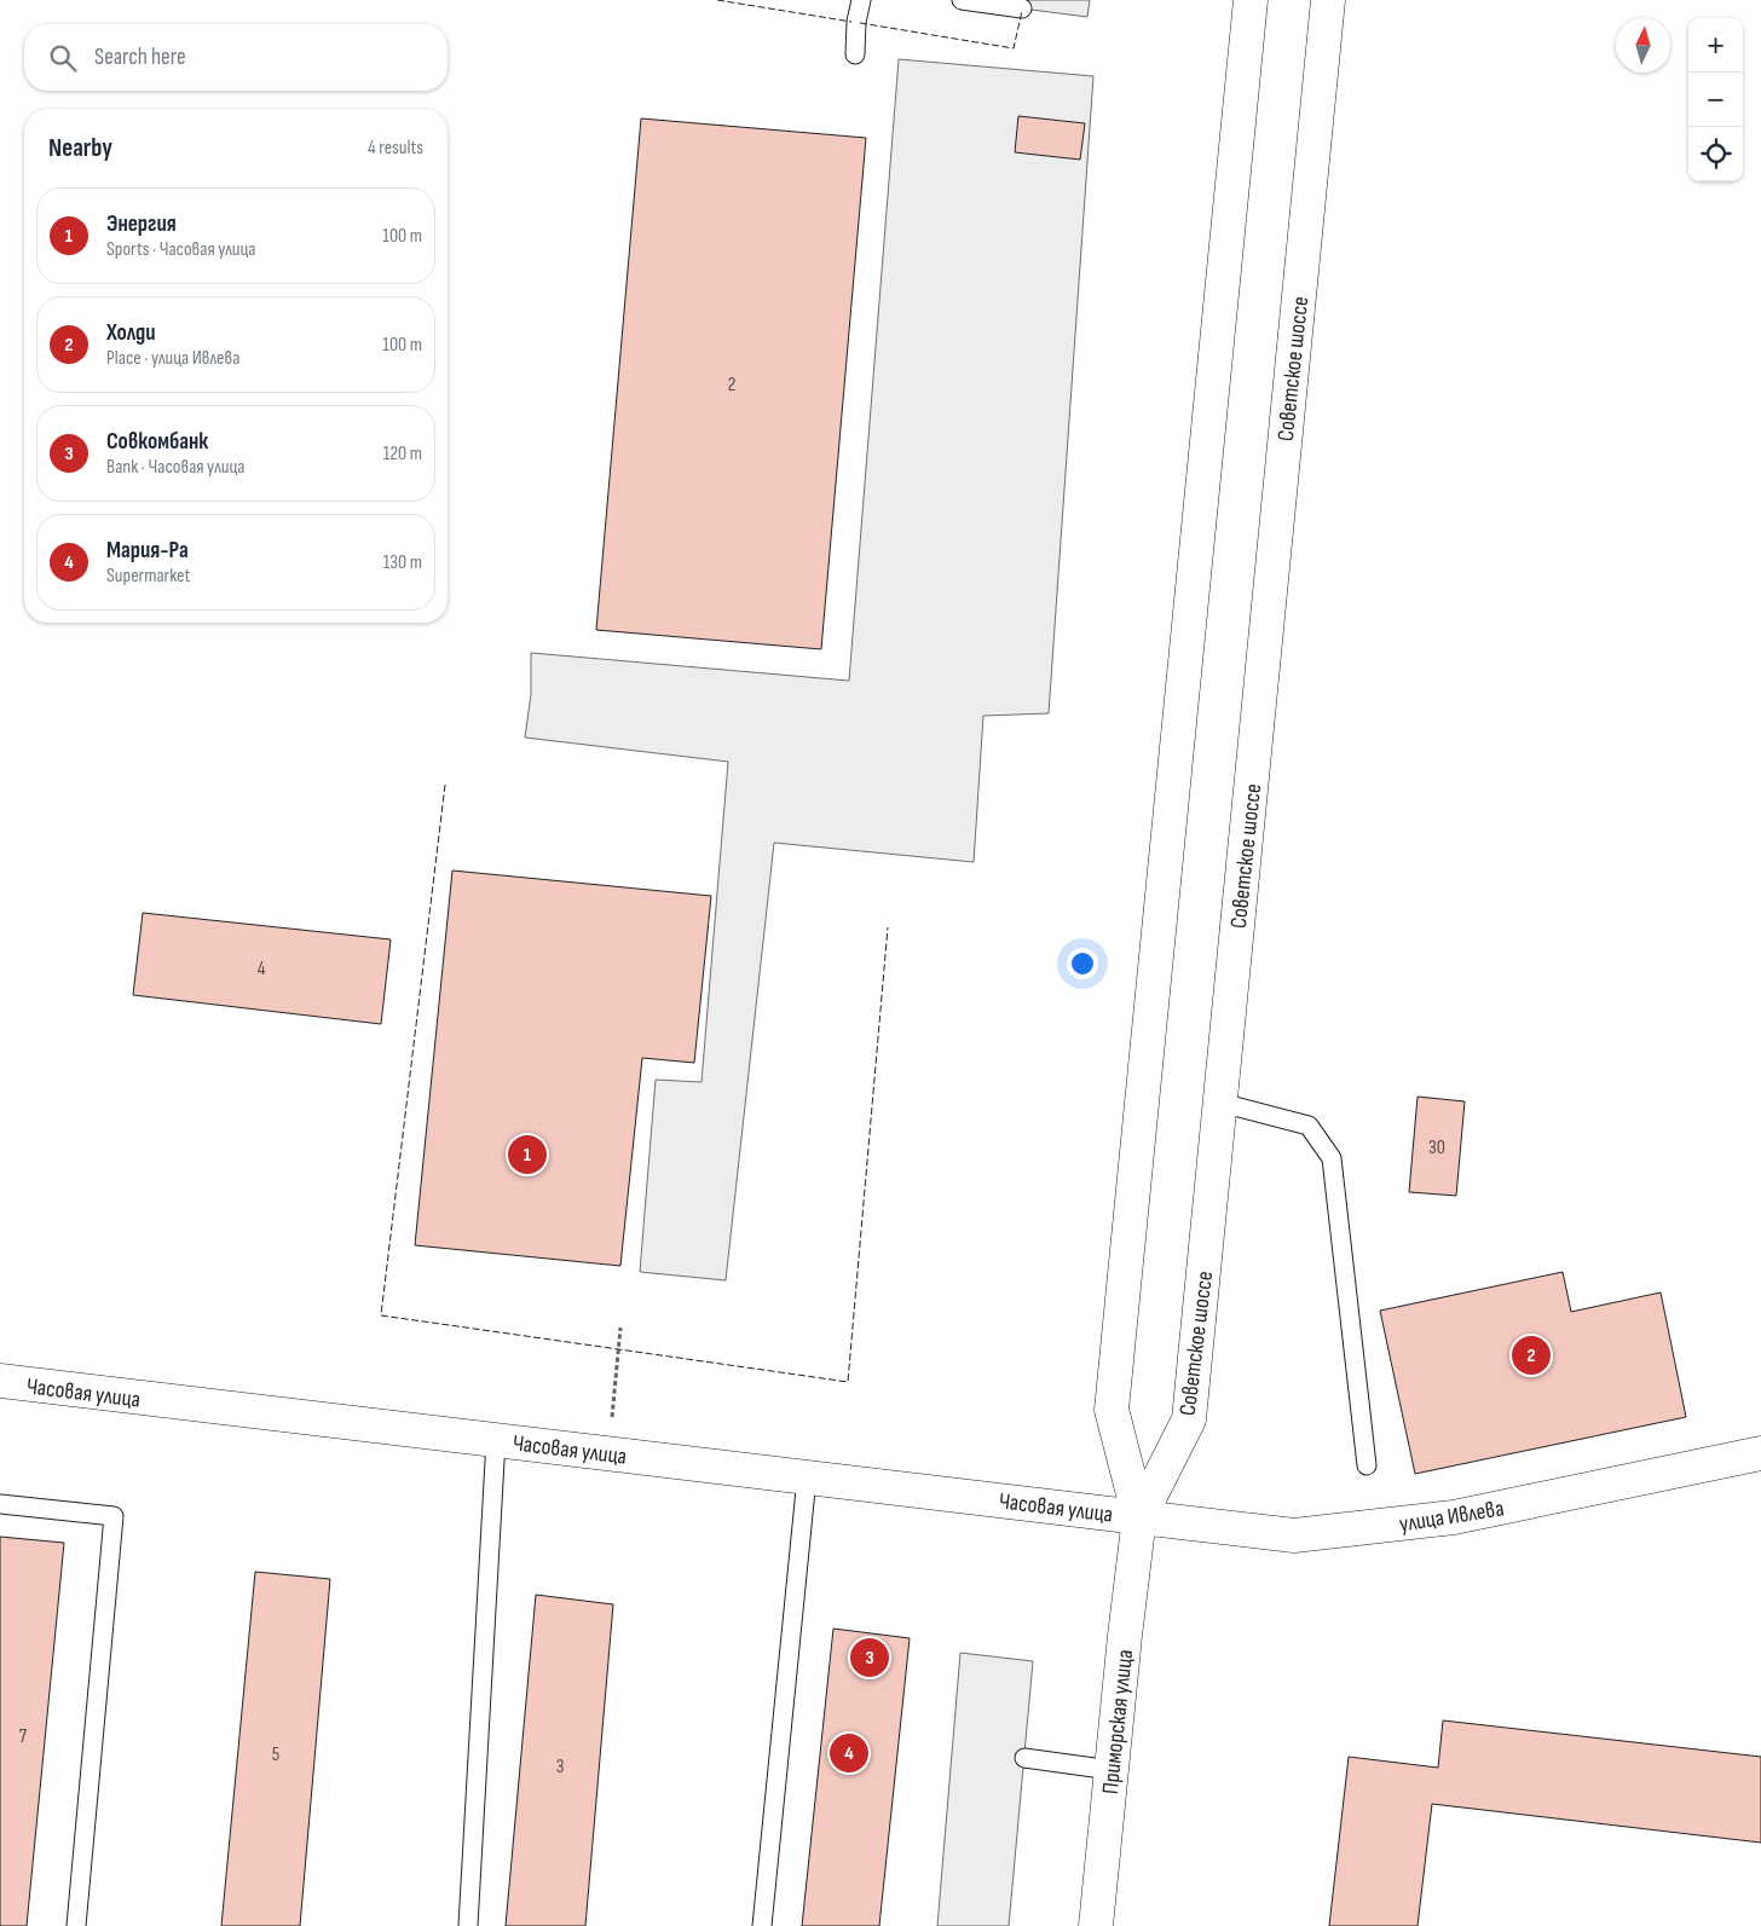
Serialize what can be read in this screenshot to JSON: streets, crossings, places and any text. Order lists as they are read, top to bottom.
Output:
{
  "streets": {
    "main road": [
      "Советское шоссе",
      "Часовая улица",
      "улица Ивлева",
      "Приморская улица"
    ]
  },
  "crossings": [
    ["Советское шоссе", "Часовая улица"],
    ["Советское шоссе", "улица Ивлева"],
    ["Советское шоссе", "Приморская улица"],
    ["Часовая улица", "улица Ивлева"],
    ["Часовая улица", "Приморская улица"],
    ["улица Ивлева", "Приморская улица"]
  ],
  "house_numbers": [
    "2",
    "4",
    "30",
    "7",
    "5",
    "3"
  ],
  "north": "top",
  "page": {
    "map_buttons": ["+", "−"],
    "search": "Search here",
    "heading": ["Nearby", "4 results"],
    "list": [
      {
        "mark": "1",
        "name": "Энергия",
        "note": "Sports · Часовая улица",
        "value": "100 m"
      },
      {
        "mark": "2",
        "name": "Холди",
        "note": "Place · улица Ивлева",
        "value": "100 m"
      },
      {
        "mark": "3",
        "name": "Совкомбанк",
        "note": "Bank · Часовая улица",
        "value": "120 m"
      },
      {
        "mark": "4",
        "name": "Мария-Ра",
        "note": "Supermarket",
        "value": "130 m"
      }
    ],
    "pins": [
      "1",
      "2",
      "3",
      "4"
    ]
  }
}
